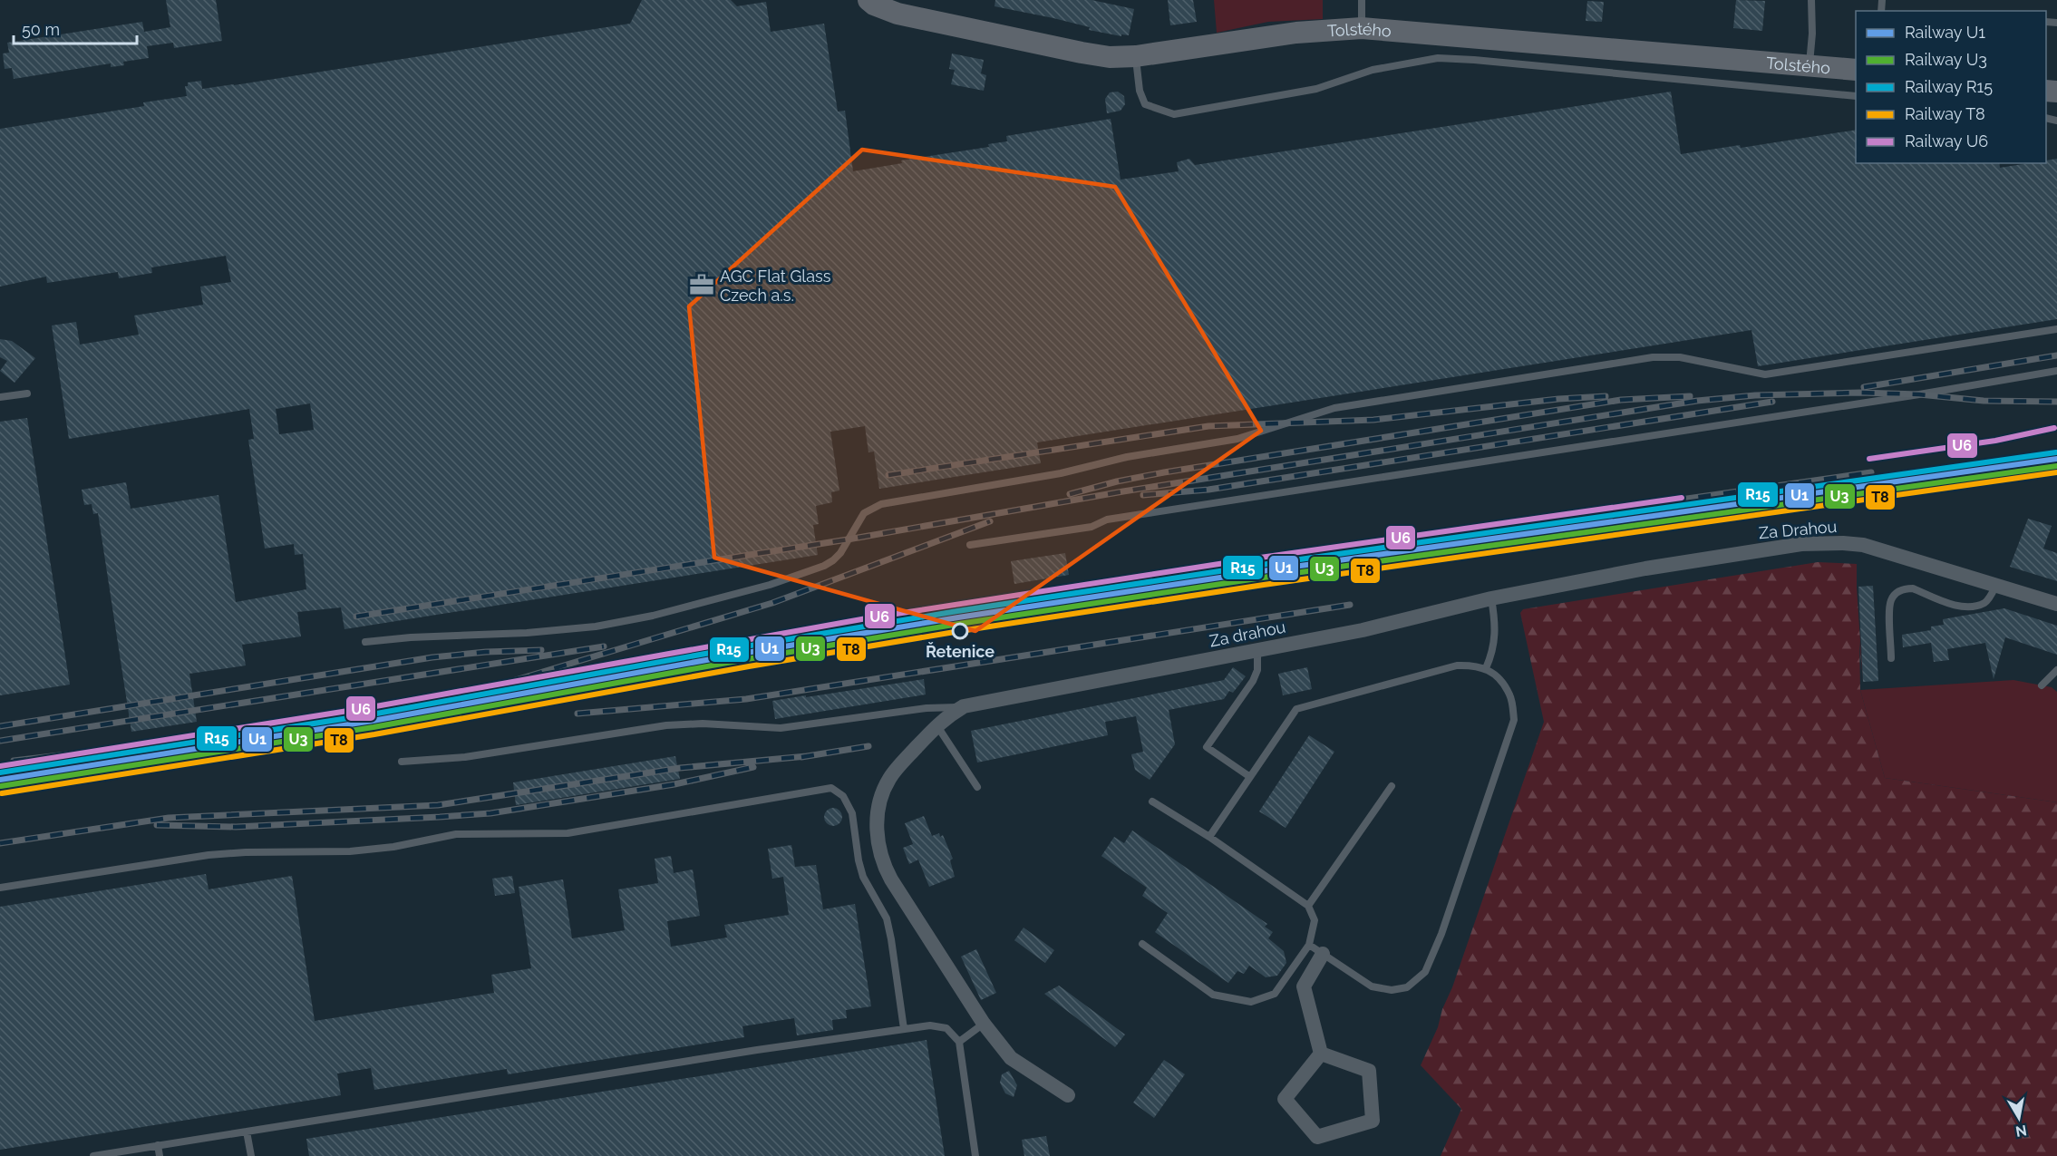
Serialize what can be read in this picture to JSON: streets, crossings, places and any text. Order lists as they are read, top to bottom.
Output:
{
  "streets": {
    "street": ["Tolstého", "Za Drahou", "Za drahou"]
  },
  "crossings": [
    ["Za Drahou", "Za drahou"]
  ],
  "places": {
    "office": ["AGC Flat Glass Czech a.s."],
    "other": ["Řetenice"]
  },
  "lines": [
    "rail line U6",
    "rail line R15",
    "rail line U1",
    "rail line U3",
    "rail line T8"
  ],
  "legend": [
    "Railway U1",
    "Railway U3",
    "Railway R15",
    "Railway T8",
    "Railway U6"
  ],
  "scale_bar": "50 m",
  "north": "bottom"
}
